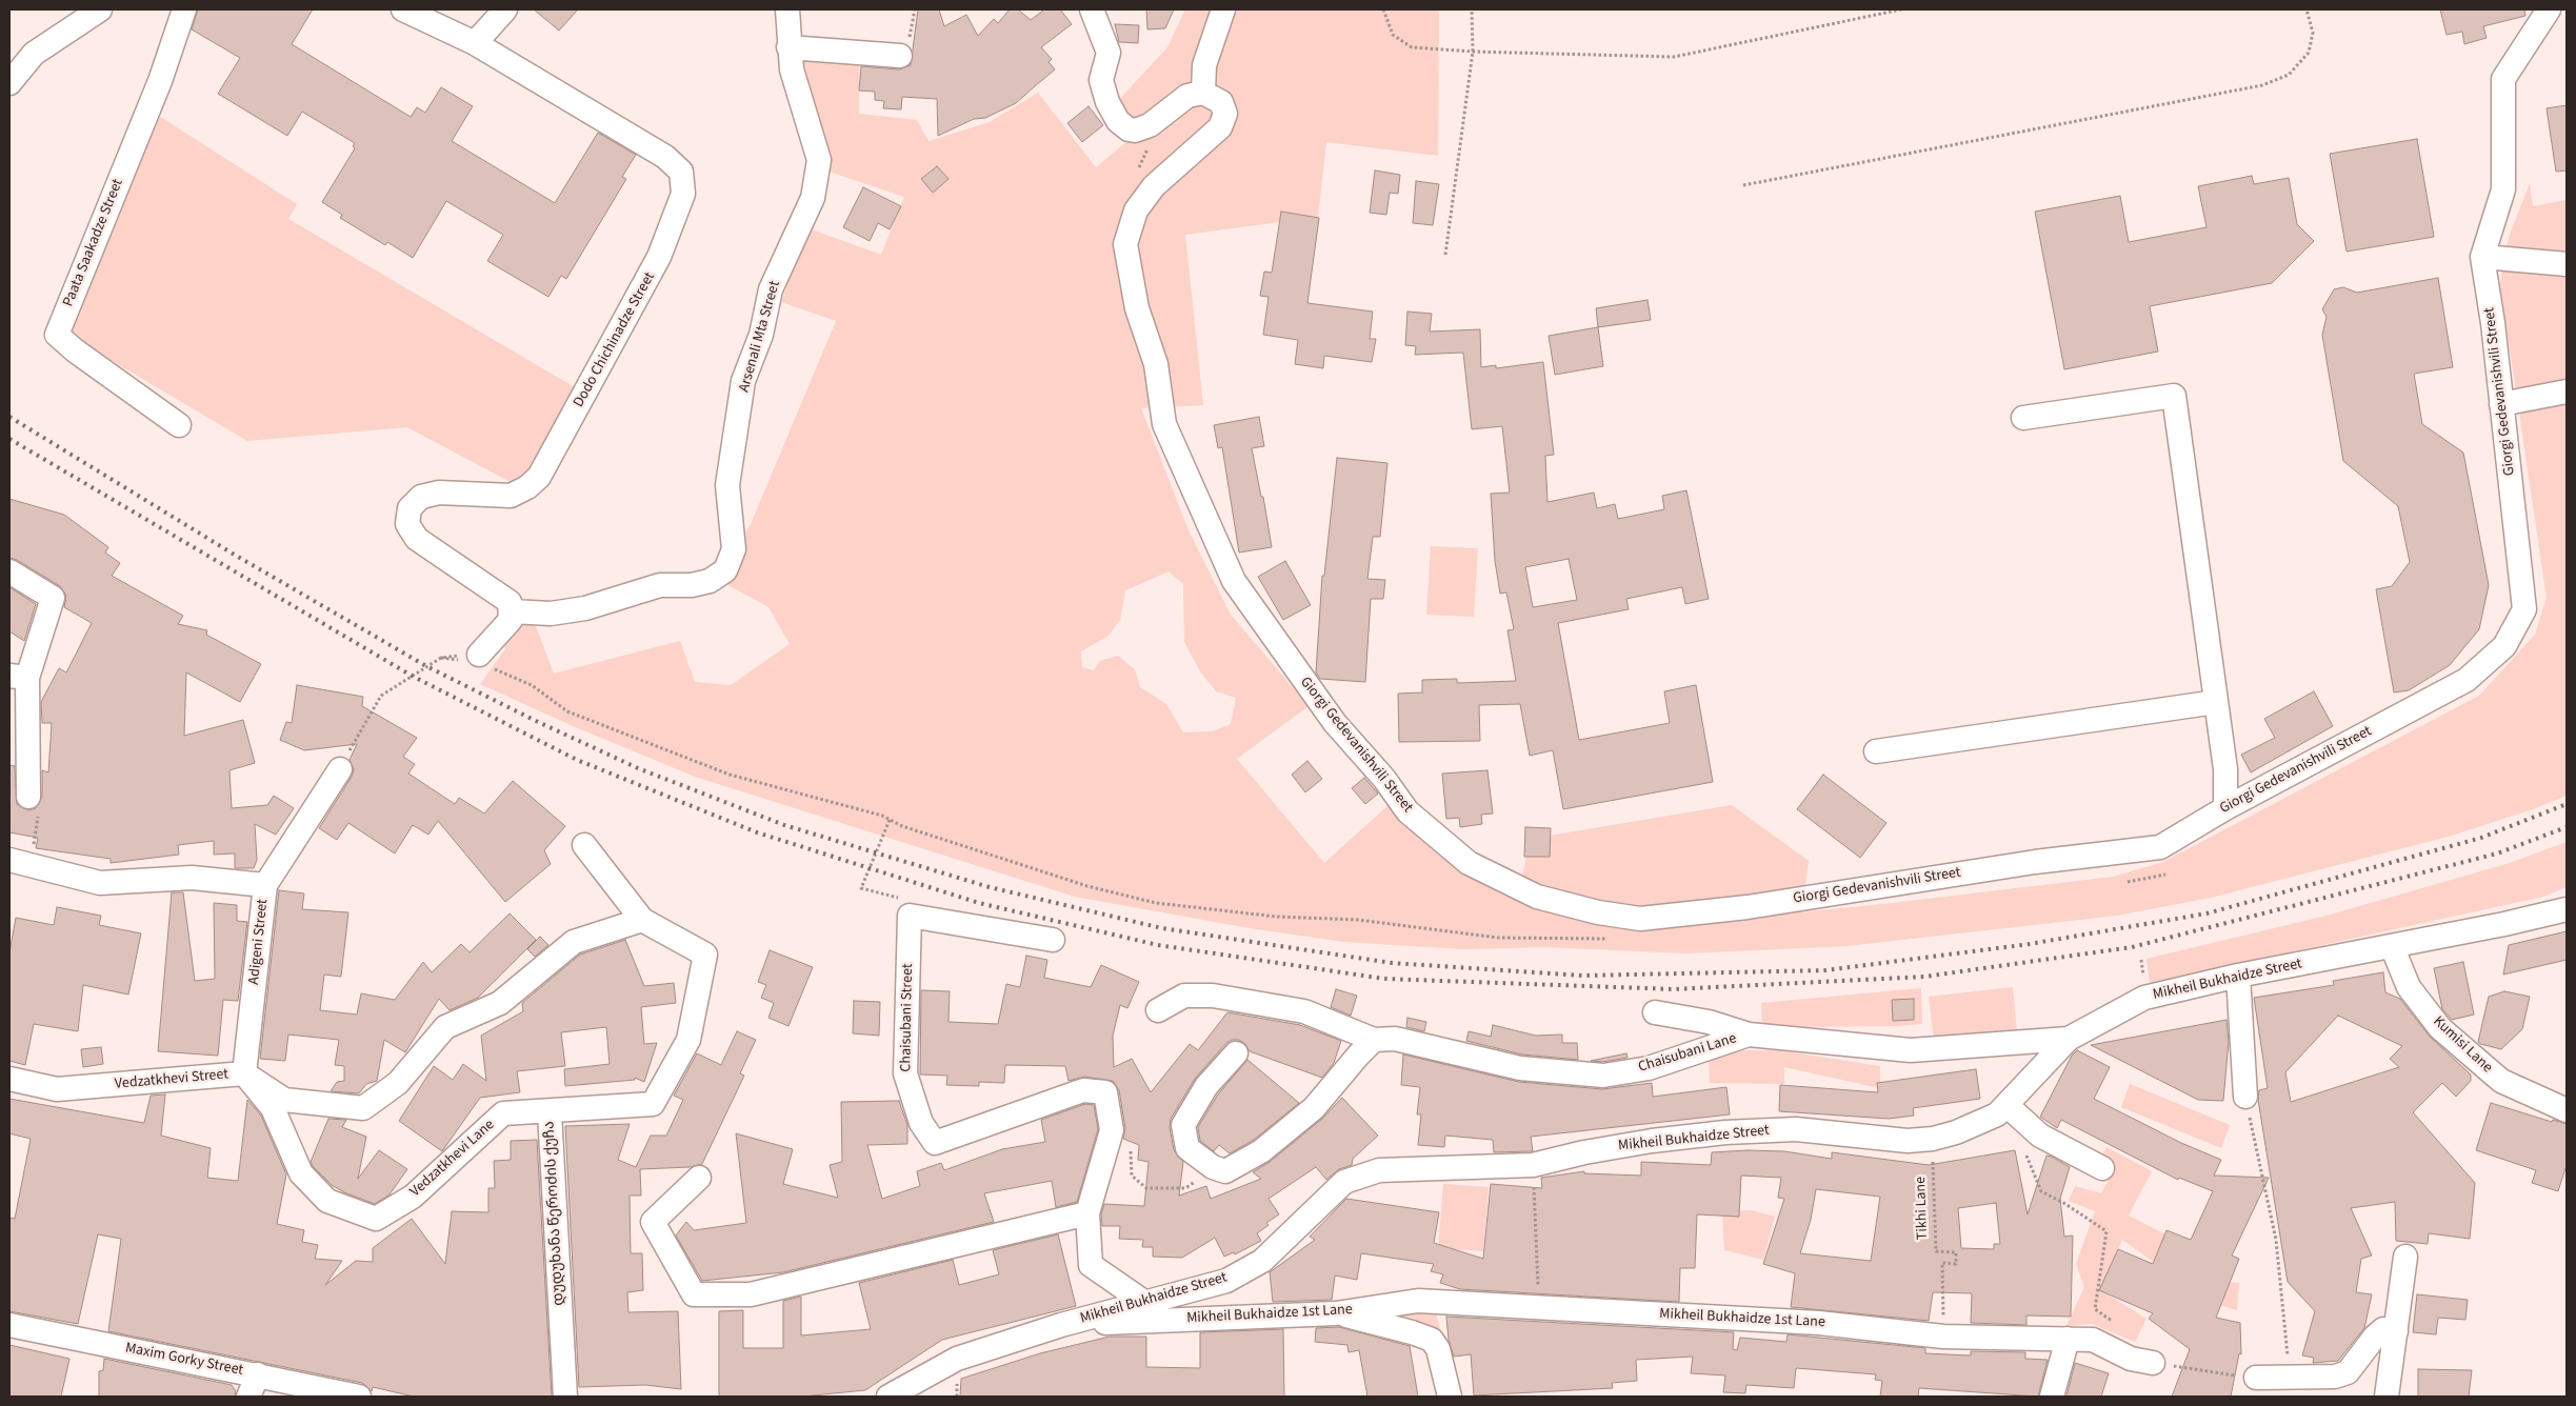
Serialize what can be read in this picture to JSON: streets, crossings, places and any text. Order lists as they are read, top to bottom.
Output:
{
  "streets": {
    "street": [
      "Paata Saakadze Street",
      "Arsenali Mta Street",
      "Dodo Chichinadze Street",
      "Giorgi Gedevanishvili Street",
      "Adigeni Street",
      "Mikheil Bukhaidze Street",
      "Chaisubani Street",
      "Kumisi Lane",
      "Chaisubani Lane",
      "Vedzatkhevi Street",
      "Vedzatkhevi Lane",
      "დუდუხანა წეროძის ქუჩა",
      "Mikheil Bukhaidze 1st Lane",
      "Maxim Gorky Street"
    ],
    "path": ["Tikhi Lane"]
  },
  "crossings": [
    ["Arsenali Mta Street", "Dodo Chichinadze Street"],
    ["Adigeni Street", "Vedzatkhevi Street"],
    ["Adigeni Street", "Vedzatkhevi Lane"],
    ["Mikheil Bukhaidze Street", "Chaisubani Street"],
    ["Mikheil Bukhaidze Street", "Kumisi Lane"],
    ["Mikheil Bukhaidze Street", "Chaisubani Lane"],
    ["Mikheil Bukhaidze Street", "Tikhi Lane"],
    ["Mikheil Bukhaidze Street", "Mikheil Bukhaidze 1st Lane"],
    ["Vedzatkhevi Street", "Vedzatkhevi Lane"],
    ["Vedzatkhevi Street", "დუდუხანა წეროძის ქუჩა"],
    ["Vedzatkhevi Lane", "დუდუხანა წეროძის ქუჩა"],
    ["Tikhi Lane", "Mikheil Bukhaidze 1st Lane"]
  ]
}
